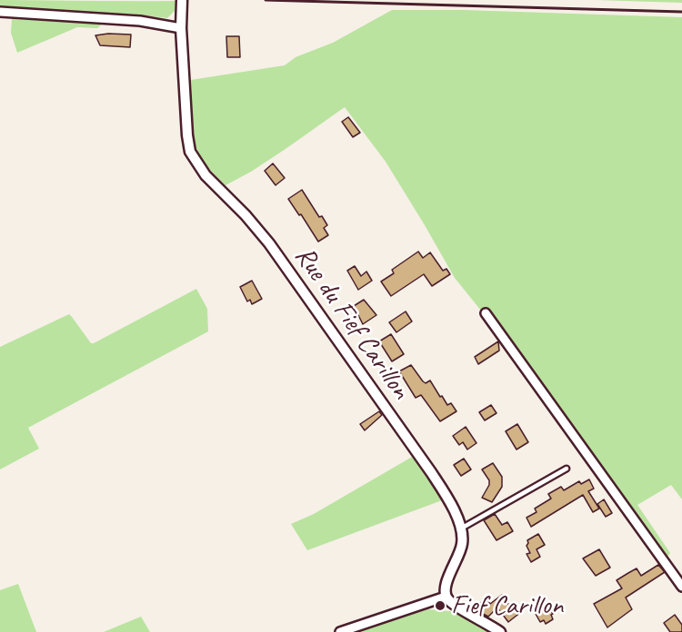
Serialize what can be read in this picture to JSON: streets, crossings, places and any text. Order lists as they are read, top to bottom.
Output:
{
  "streets": {
    "street": ["Rue du Fief Carillon"]
  },
  "places": ["Fief Carillon"]
}
